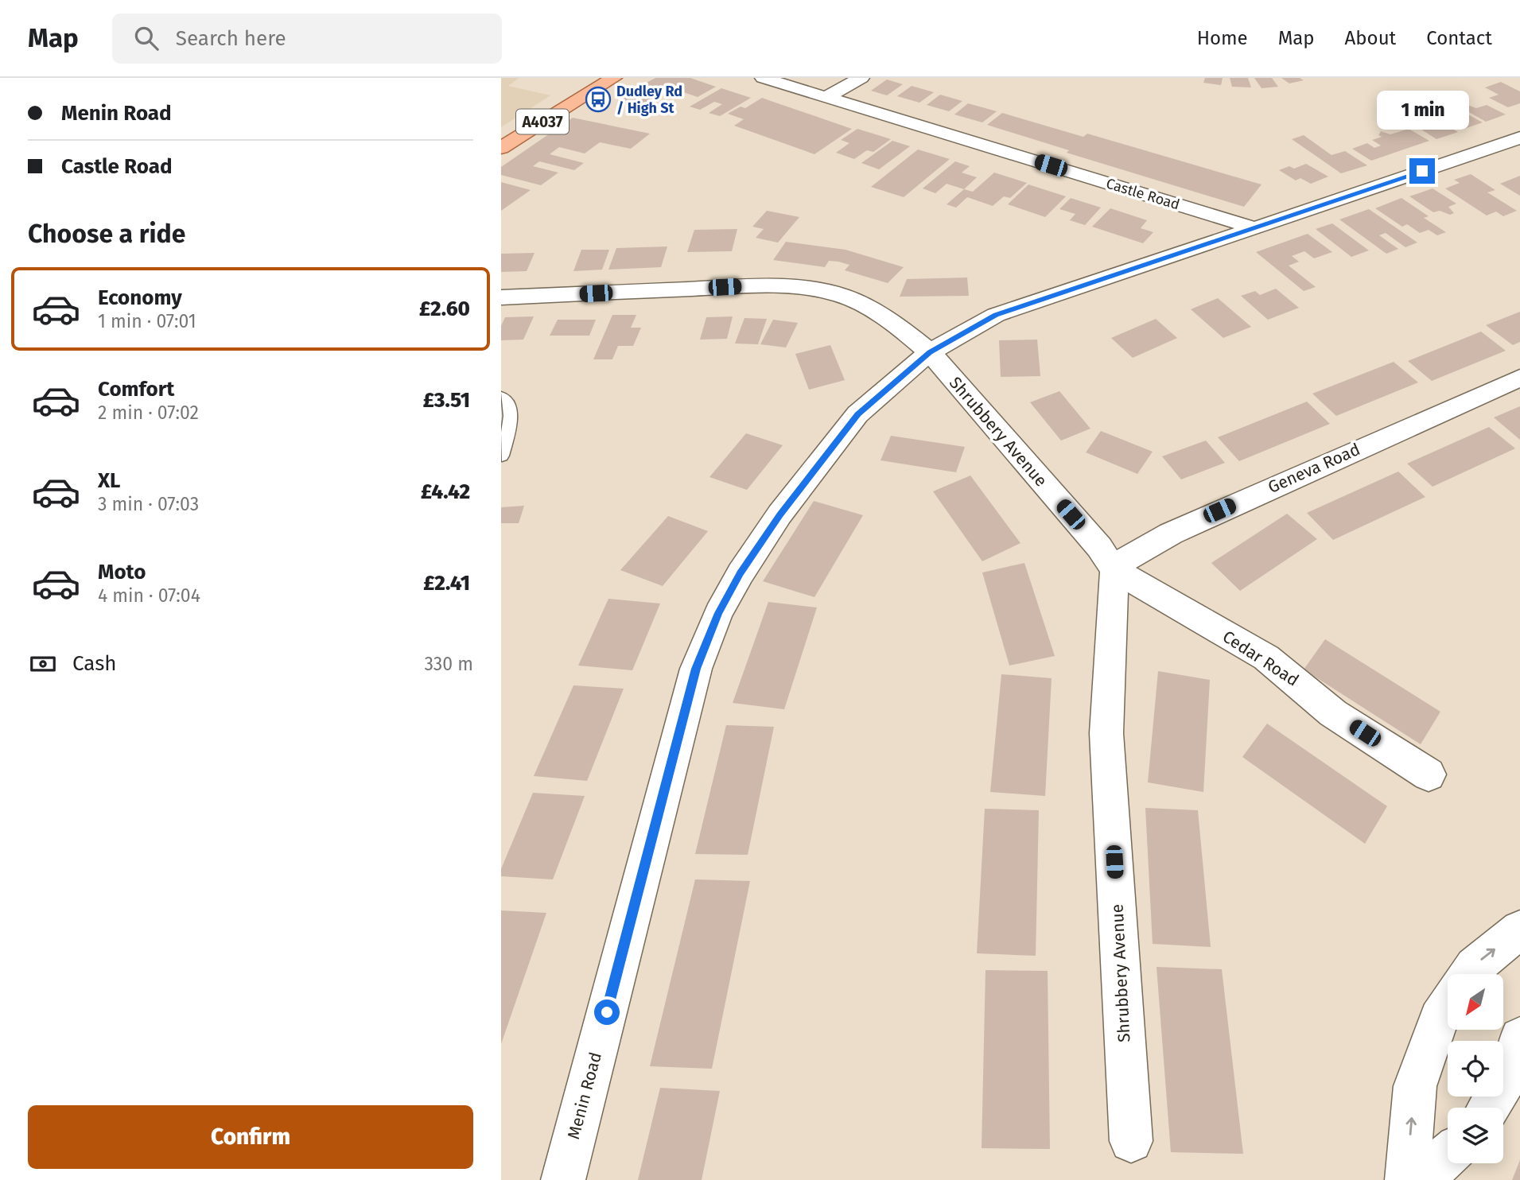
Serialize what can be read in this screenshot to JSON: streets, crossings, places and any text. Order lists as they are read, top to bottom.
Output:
{
  "streets": {
    "main road": ["A4037"],
    "street": [
      "Castle Road",
      "Shrubbery Avenue",
      "Geneva Road",
      "Cedar Road",
      "Menin Road"
    ]
  },
  "crossings": [
    ["Castle Road", "Menin Road"],
    ["Shrubbery Avenue", "Geneva Road"],
    ["Shrubbery Avenue", "Cedar Road"],
    ["Shrubbery Avenue", "Menin Road"],
    ["Geneva Road", "Cedar Road"]
  ],
  "places": {
    "bus stop": ["Dudley Rd / High St"]
  },
  "north": "bottom left",
  "page": {
    "header": "Map",
    "search": "Search here",
    "nav": [
      "Home",
      "Map",
      "About",
      "Contact"
    ],
    "banner": ["Menin Road", "Castle Road"],
    "bubble": "1 min",
    "heading": "Choose a ride",
    "list": [
      {
        "name": "Economy",
        "note": "1 min · 07:01",
        "value": "£2.60"
      },
      {
        "name": "Comfort",
        "note": "2 min · 07:02",
        "value": "£3.51"
      },
      {
        "name": "XL",
        "note": "3 min · 07:03",
        "value": "£4.42"
      },
      {
        "name": "Moto",
        "note": "4 min · 07:04",
        "value": "£2.41"
      }
    ],
    "pay": ["Cash", "330 m"],
    "buttons": "Confirm"
  }
}
